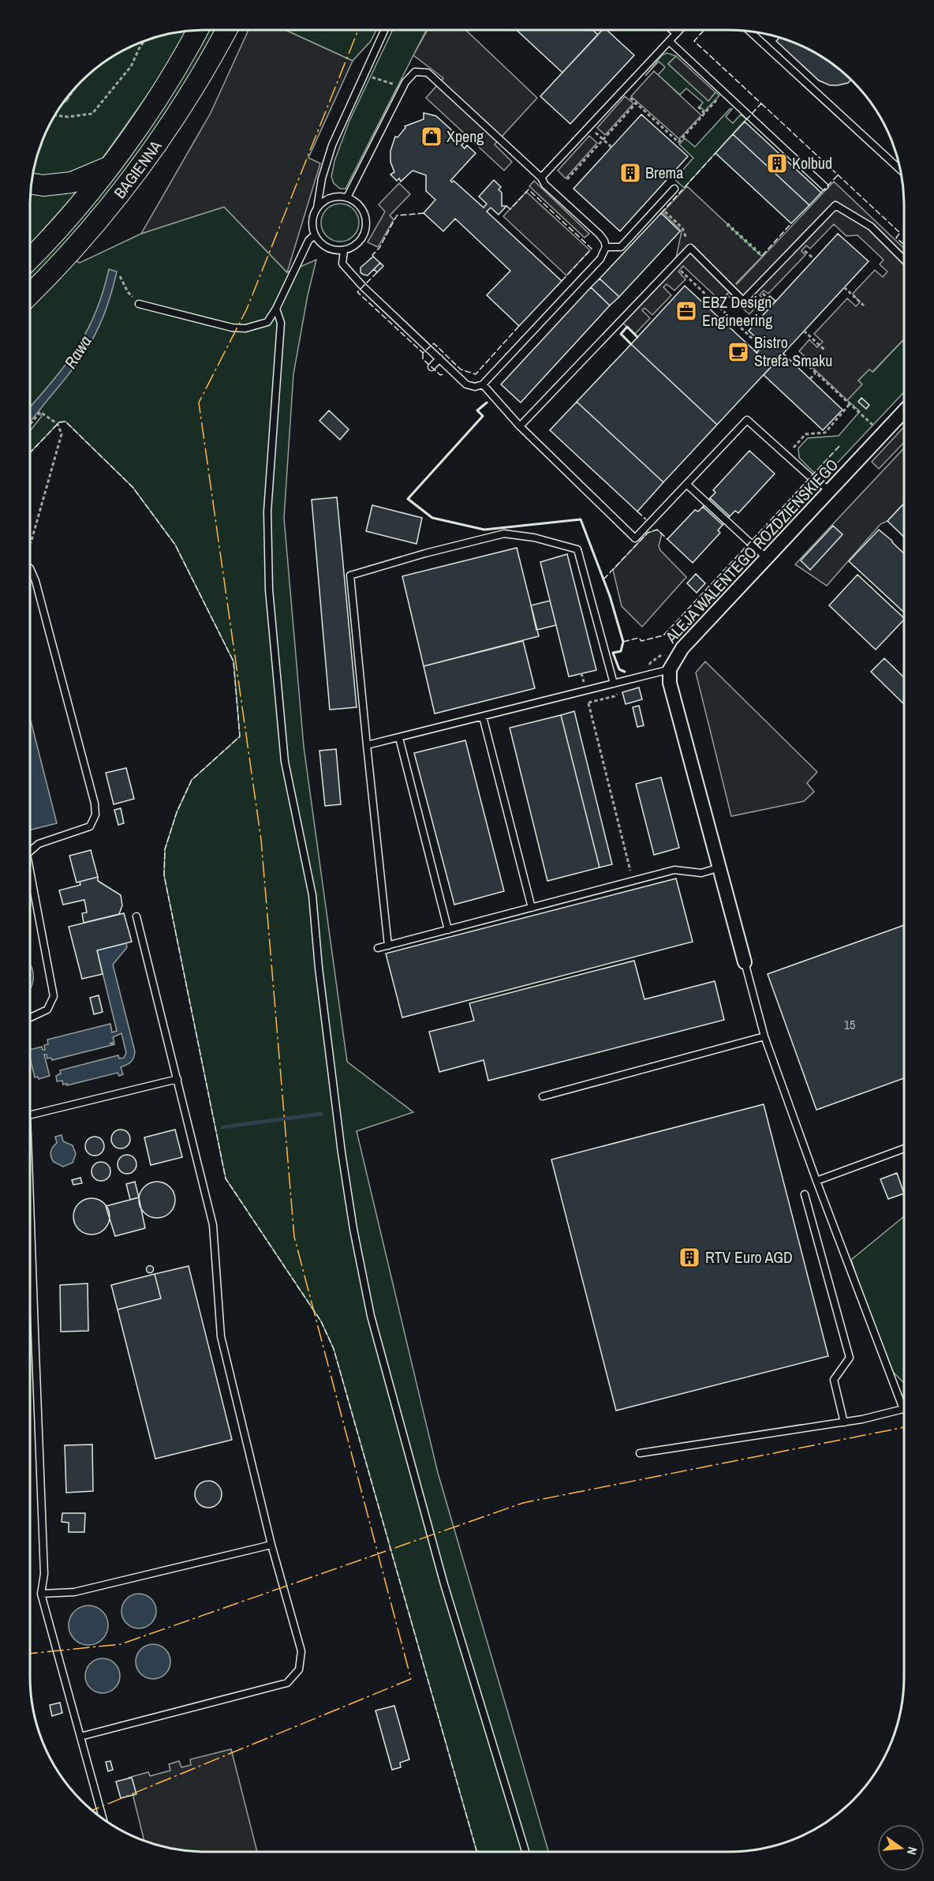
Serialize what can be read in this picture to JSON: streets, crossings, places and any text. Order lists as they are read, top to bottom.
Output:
{
  "streets": {
    "main road": ["BAGIENNA"],
    "street": ["ALEJA WALENTEGO ROŹDZIEŃSKIEGO"]
  },
  "water": ["Rawa"],
  "places": {
    "shop": ["Xpeng"],
    "building": ["Kolbud", "Brema", "RTV Euro AGD"],
    "office": ["EBZ Design Engineering"],
    "cafe": ["Bistro Strefa Smaku"]
  },
  "house_numbers": ["15"],
  "north": "right"
}
